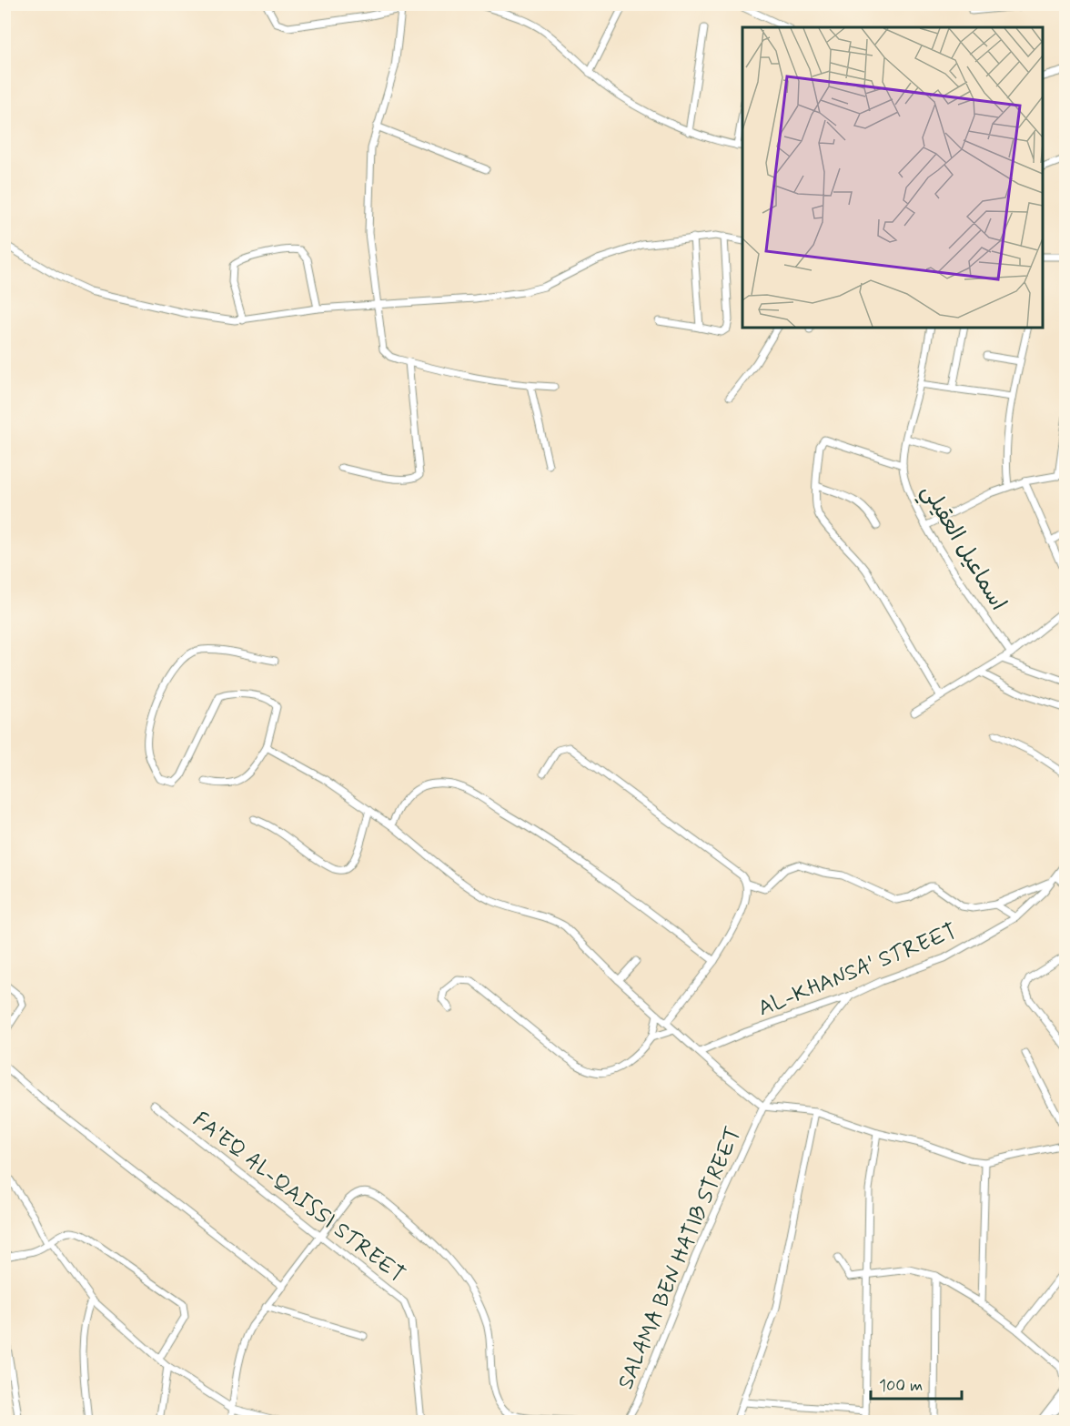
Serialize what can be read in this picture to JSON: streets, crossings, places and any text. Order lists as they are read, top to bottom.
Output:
{
  "streets": {
    "street": [
      "اسماعيل العقيلي",
      "AL-KHANSA' STREET",
      "FA'EQ AL-QAISSI STREET",
      "SALAMA BEN HATIB STREET"
    ]
  },
  "crossings": [
    ["AL-KHANSA' STREET", "SALAMA BEN HATIB STREET"]
  ],
  "scale_bar": "100 m"
}
